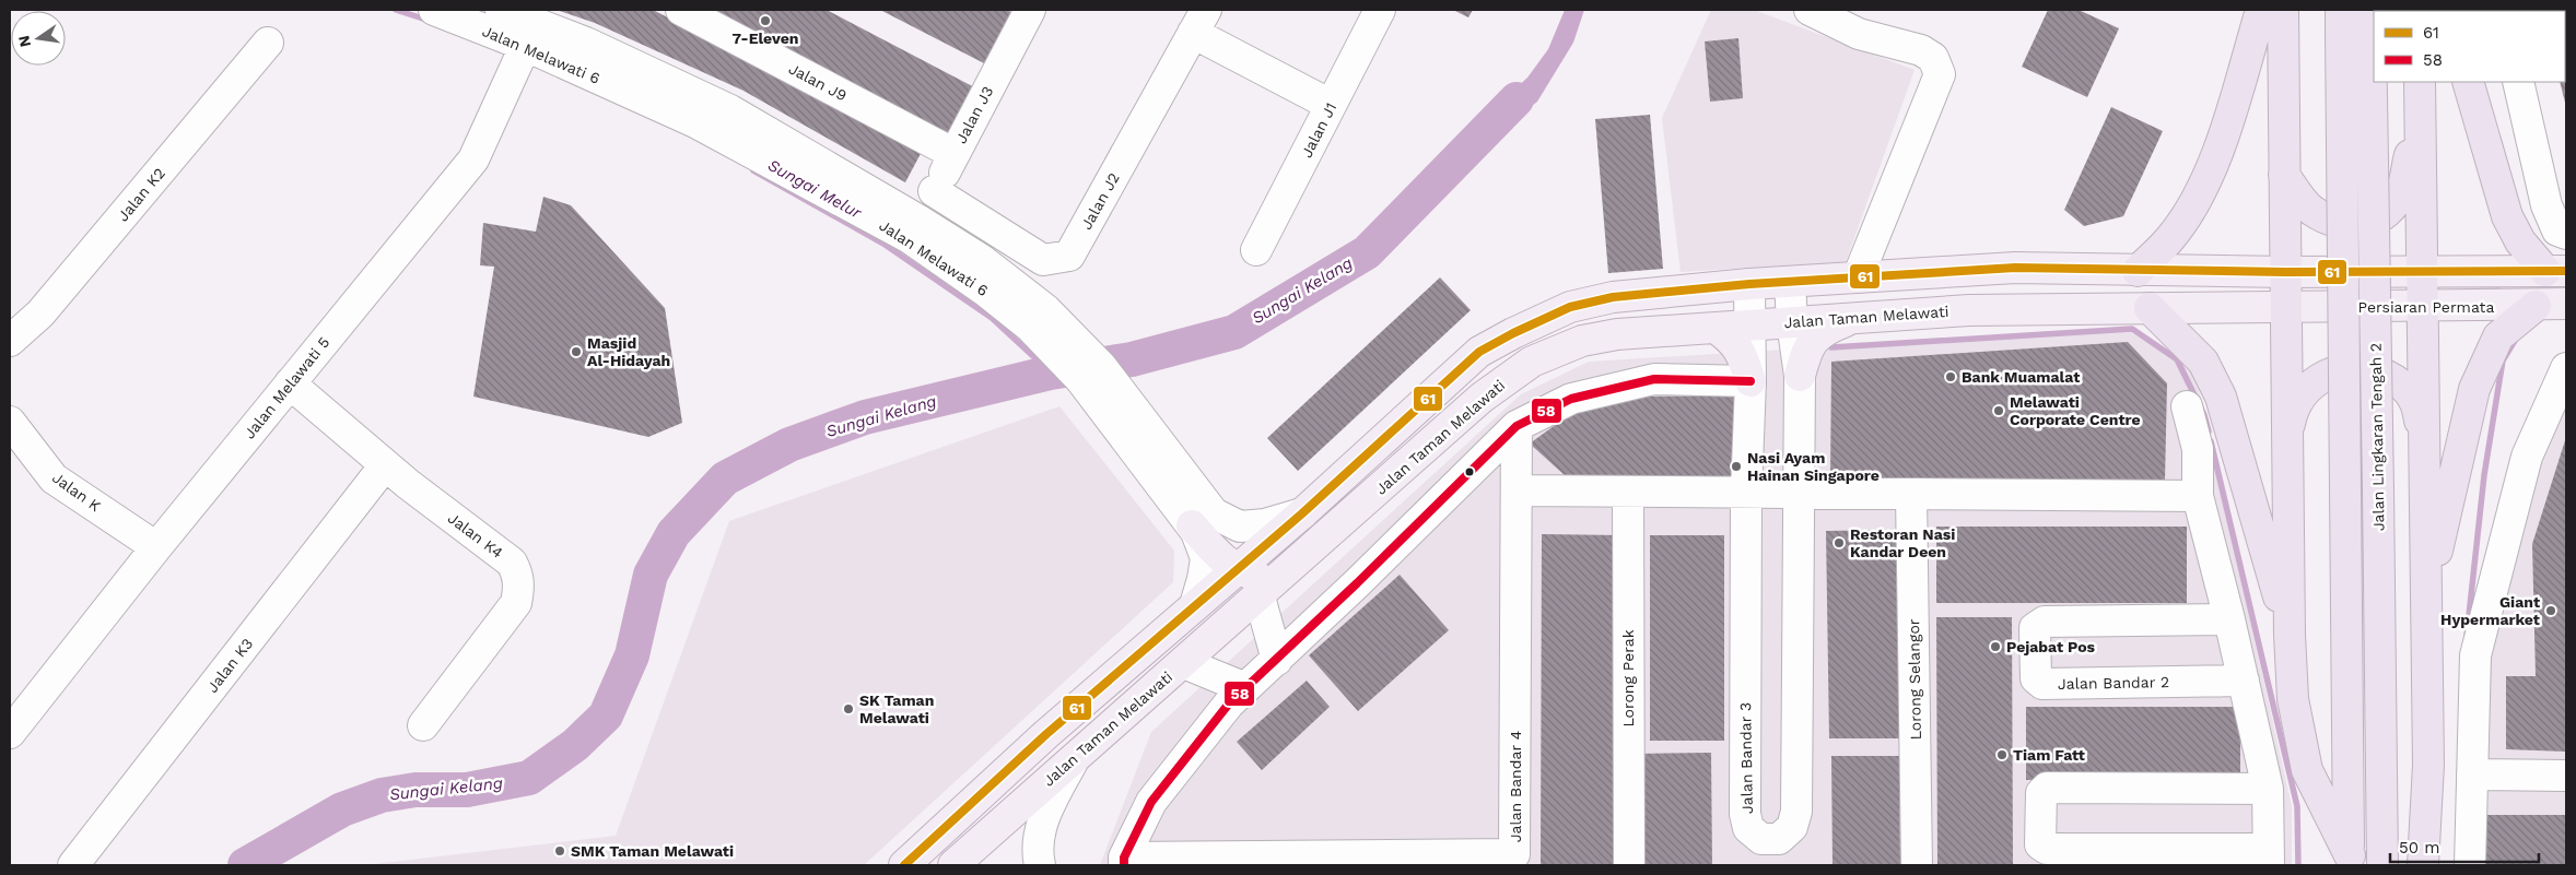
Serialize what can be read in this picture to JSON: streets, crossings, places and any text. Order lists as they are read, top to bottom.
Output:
{
  "streets": {
    "highway": ["Jalan Lingkaran Tengah 2"],
    "main road": ["Persiaran Permata", "Jalan Taman Melawati"],
    "street": [
      "Jalan Melawati 6",
      "Jalan J9",
      "Jalan J3",
      "Jalan J1",
      "Jalan K2",
      "Jalan J2",
      "Jalan Melawati 5",
      "Jalan K",
      "Jalan K4",
      "Jalan K3",
      "Lorong Perak",
      "Lorong Selangor",
      "Jalan Bandar 2",
      "Jalan Bandar 3",
      "Jalan Bandar 4"
    ]
  },
  "crossings": [
    ["Jalan Melawati 6", "Jalan J3"],
    ["Jalan Melawati 6", "Jalan Melawati 5"],
    ["Jalan J9", "Jalan J3"],
    ["Jalan J3", "Jalan J2"],
    ["Persiaran Permata", "Jalan Taman Melawati"],
    ["Jalan Taman Melawati", "Jalan Bandar 3"],
    ["Jalan Melawati 5", "Jalan K"],
    ["Jalan Melawati 5", "Jalan K4"],
    ["Jalan K4", "Jalan K3"]
  ],
  "water": ["Sungai Melur", "Sungai Kelang"],
  "places": [
    "7-Eleven",
    "Masjid Al-Hidayah",
    "Bank Muamalat",
    "Melawati Corporate Centre",
    "Nasi Ayam Hainan Singapore",
    "Restoran Nasi Kandar Deen",
    "Giant Hypermarket",
    "Pejabat Pos",
    "SK Taman Melawati",
    "Tiam Fatt",
    "SMK Taman Melawati"
  ],
  "lines": ["transit line 61", "transit line 58"],
  "legend": ["61", "58"],
  "scale_bar": "50 m",
  "north": "left"
}
